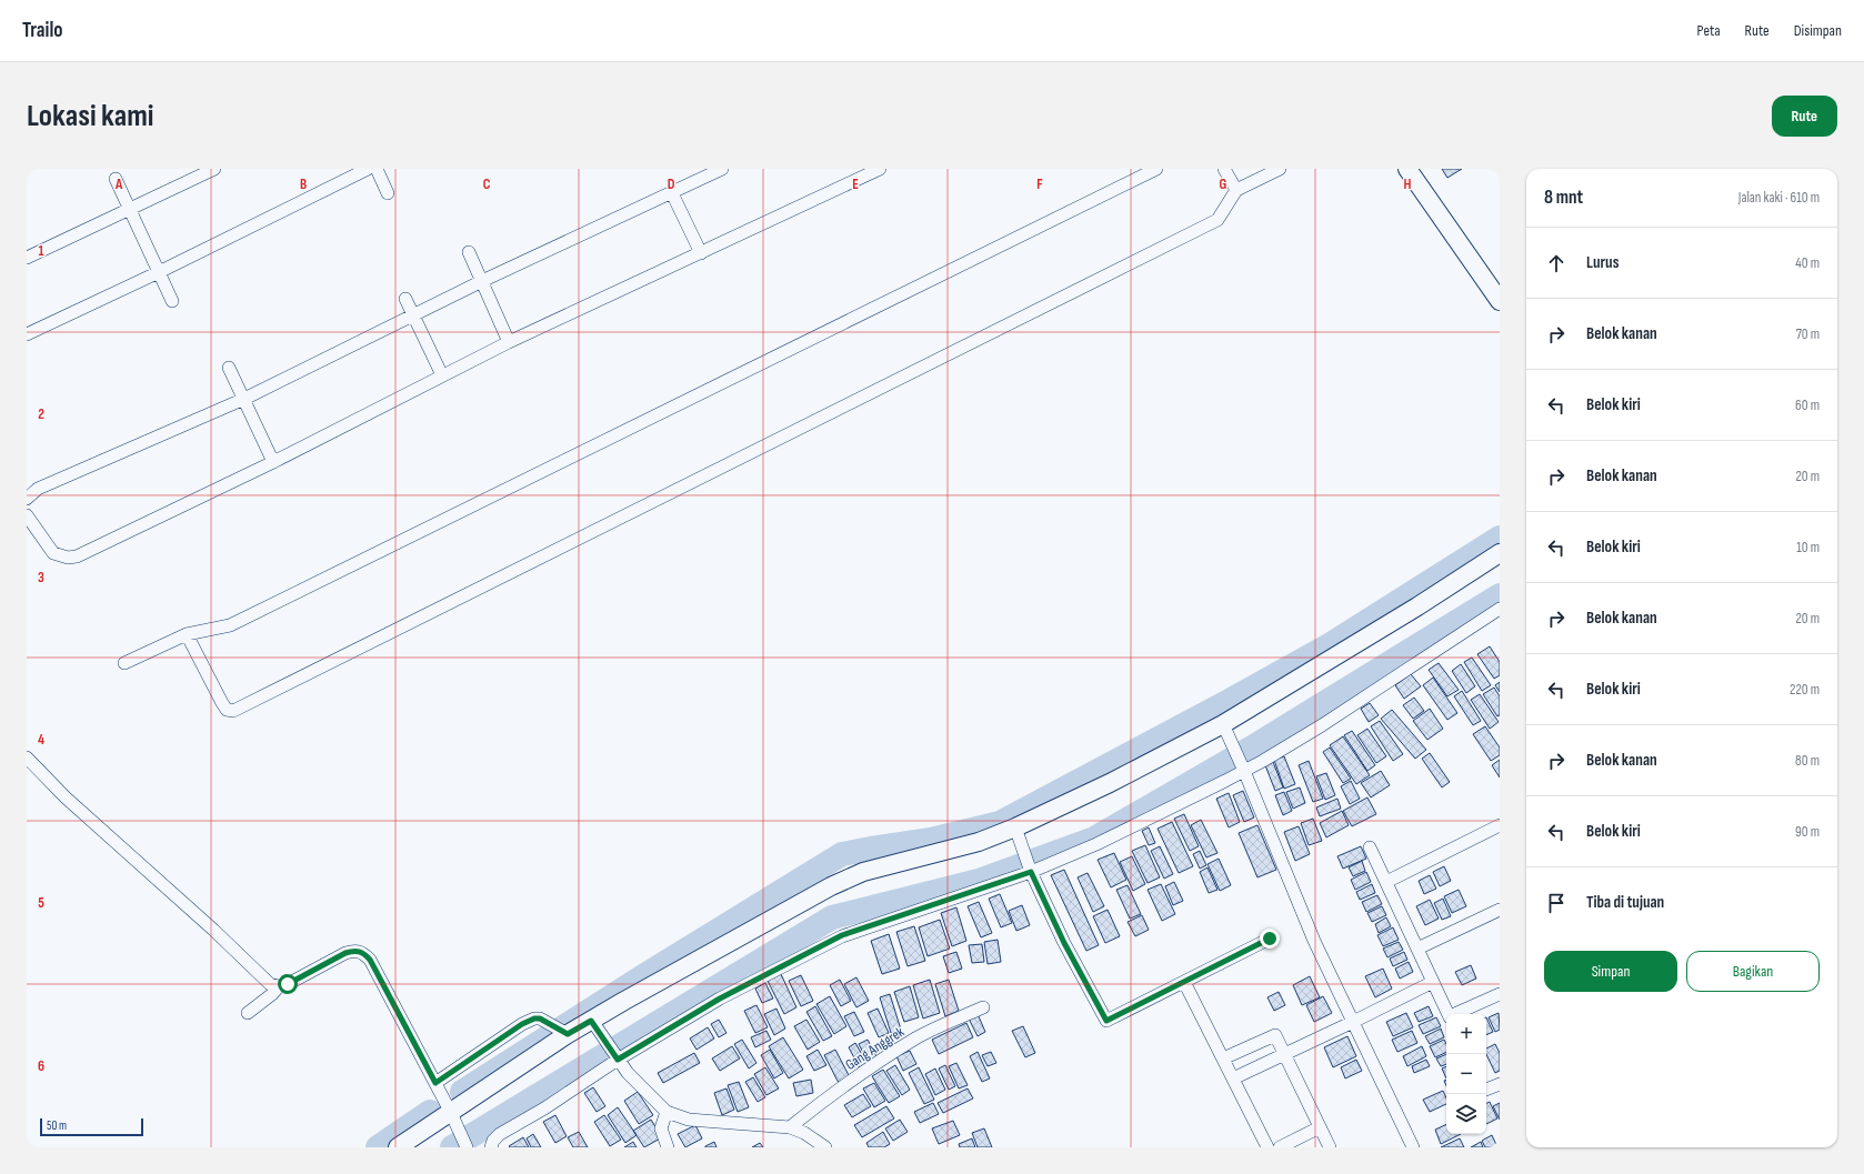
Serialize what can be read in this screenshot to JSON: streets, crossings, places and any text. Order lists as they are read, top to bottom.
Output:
{
  "streets": {
    "street": ["Gang Anggrek"]
  },
  "scale_bar": "50 m",
  "page": {
    "header": "Trailo",
    "nav": ["Peta", "Rute", "Disimpan"],
    "buttons": [
      "Rute",
      ["Simpan", "Bagikan"]
    ],
    "title": "Lokasi kami",
    "heading": ["8 mnt", "Jalan kaki · 610 m"],
    "list": [
      ["Lurus", "40 m"],
      ["Belok kanan", "70 m"],
      ["Belok kiri", "60 m"],
      ["Belok kanan", "20 m"],
      ["Belok kiri", "10 m"],
      ["Belok kanan", "20 m"],
      ["Belok kiri", "220 m"],
      ["Belok kanan", "80 m"],
      ["Belok kiri", "90 m"],
      "Tiba di tujuan"
    ],
    "map_buttons": ["+", "−"],
    "scale": "50 m"
  },
  "grid": {
    "columns": [
      "A",
      "B",
      "C",
      "D",
      "E",
      "F",
      "G",
      "H"
    ],
    "rows": [
      "1",
      "2",
      "3",
      "4",
      "5",
      "6"
    ]
  }
}
